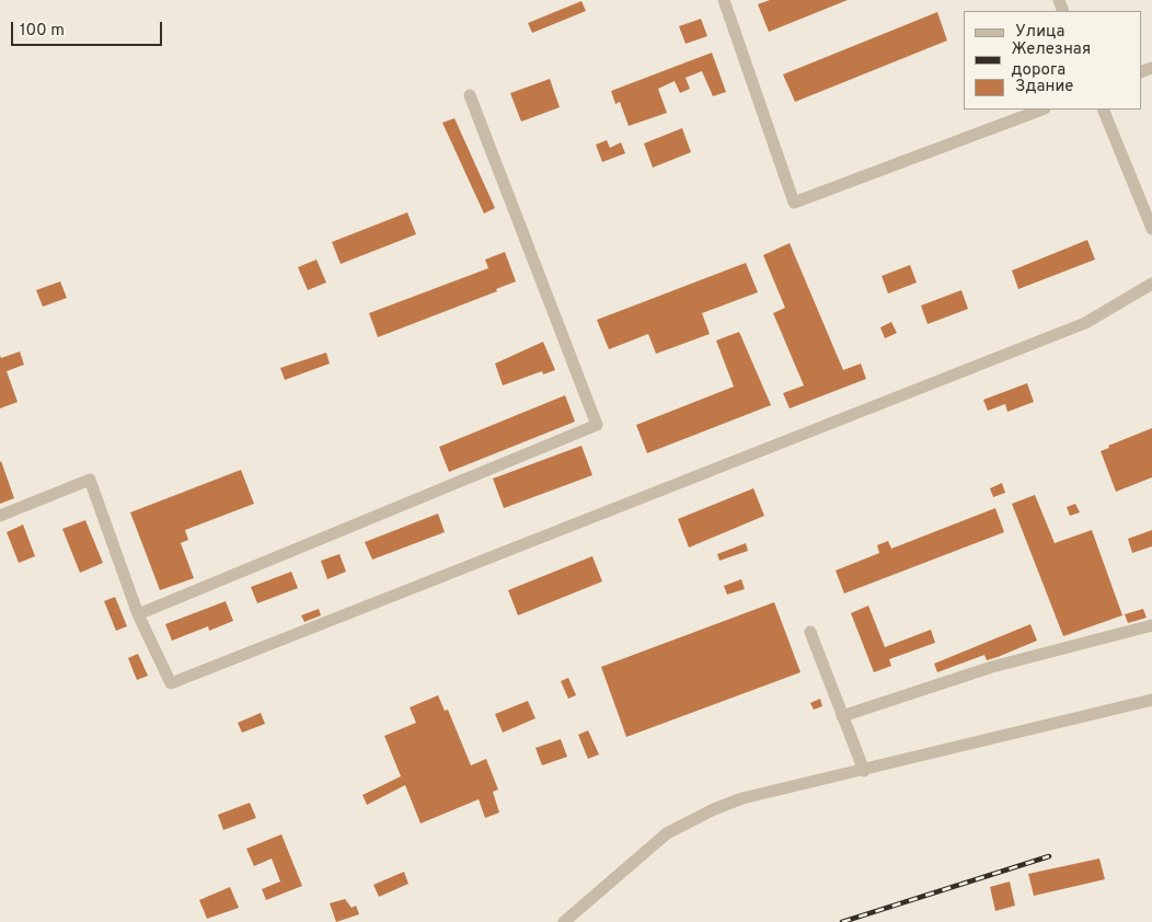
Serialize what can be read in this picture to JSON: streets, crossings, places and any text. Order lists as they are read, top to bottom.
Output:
{
  "legend": ["Улица", "Железная дорога", "Здание"],
  "scale_bar": "100 m"
}
